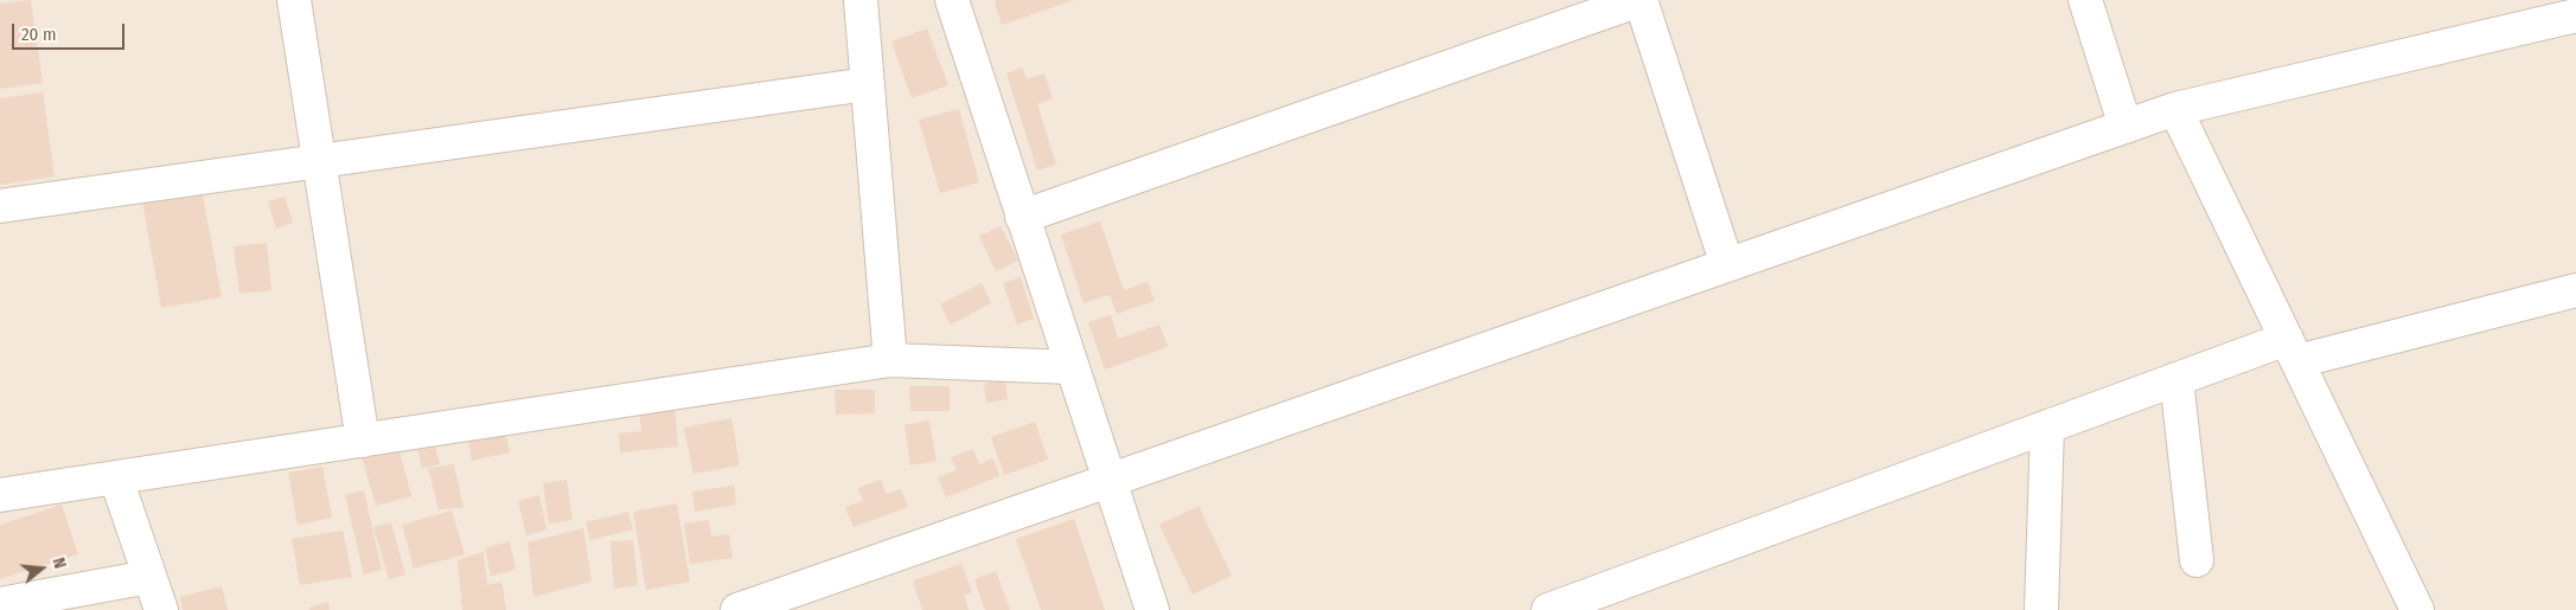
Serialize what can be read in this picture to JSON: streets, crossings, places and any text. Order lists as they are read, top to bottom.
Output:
{
  "scale_bar": "20 m",
  "north": "right"
}
